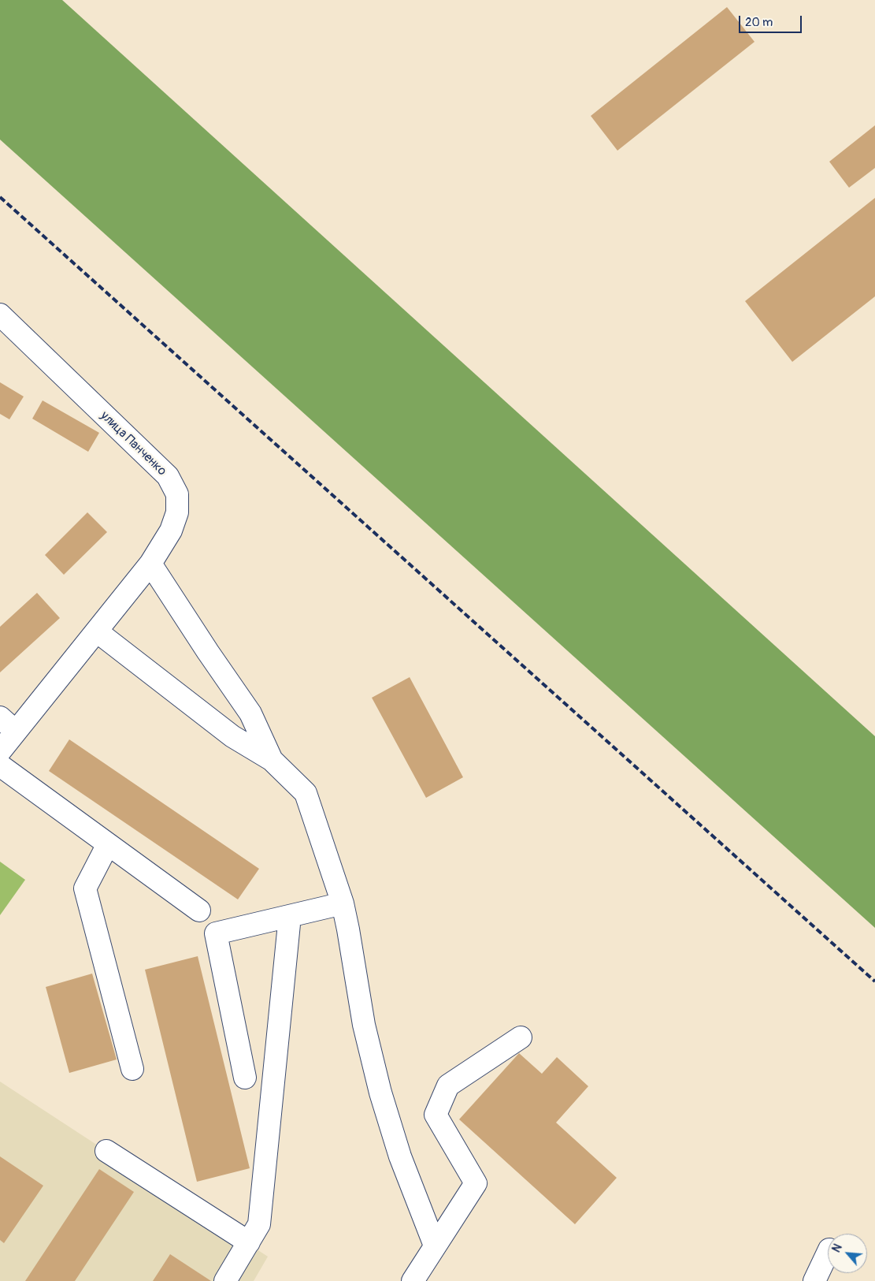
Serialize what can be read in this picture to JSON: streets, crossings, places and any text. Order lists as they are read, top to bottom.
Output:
{
  "streets": {
    "street": ["улица Панченко"]
  },
  "scale_bar": "20 m",
  "north": "top left"
}
